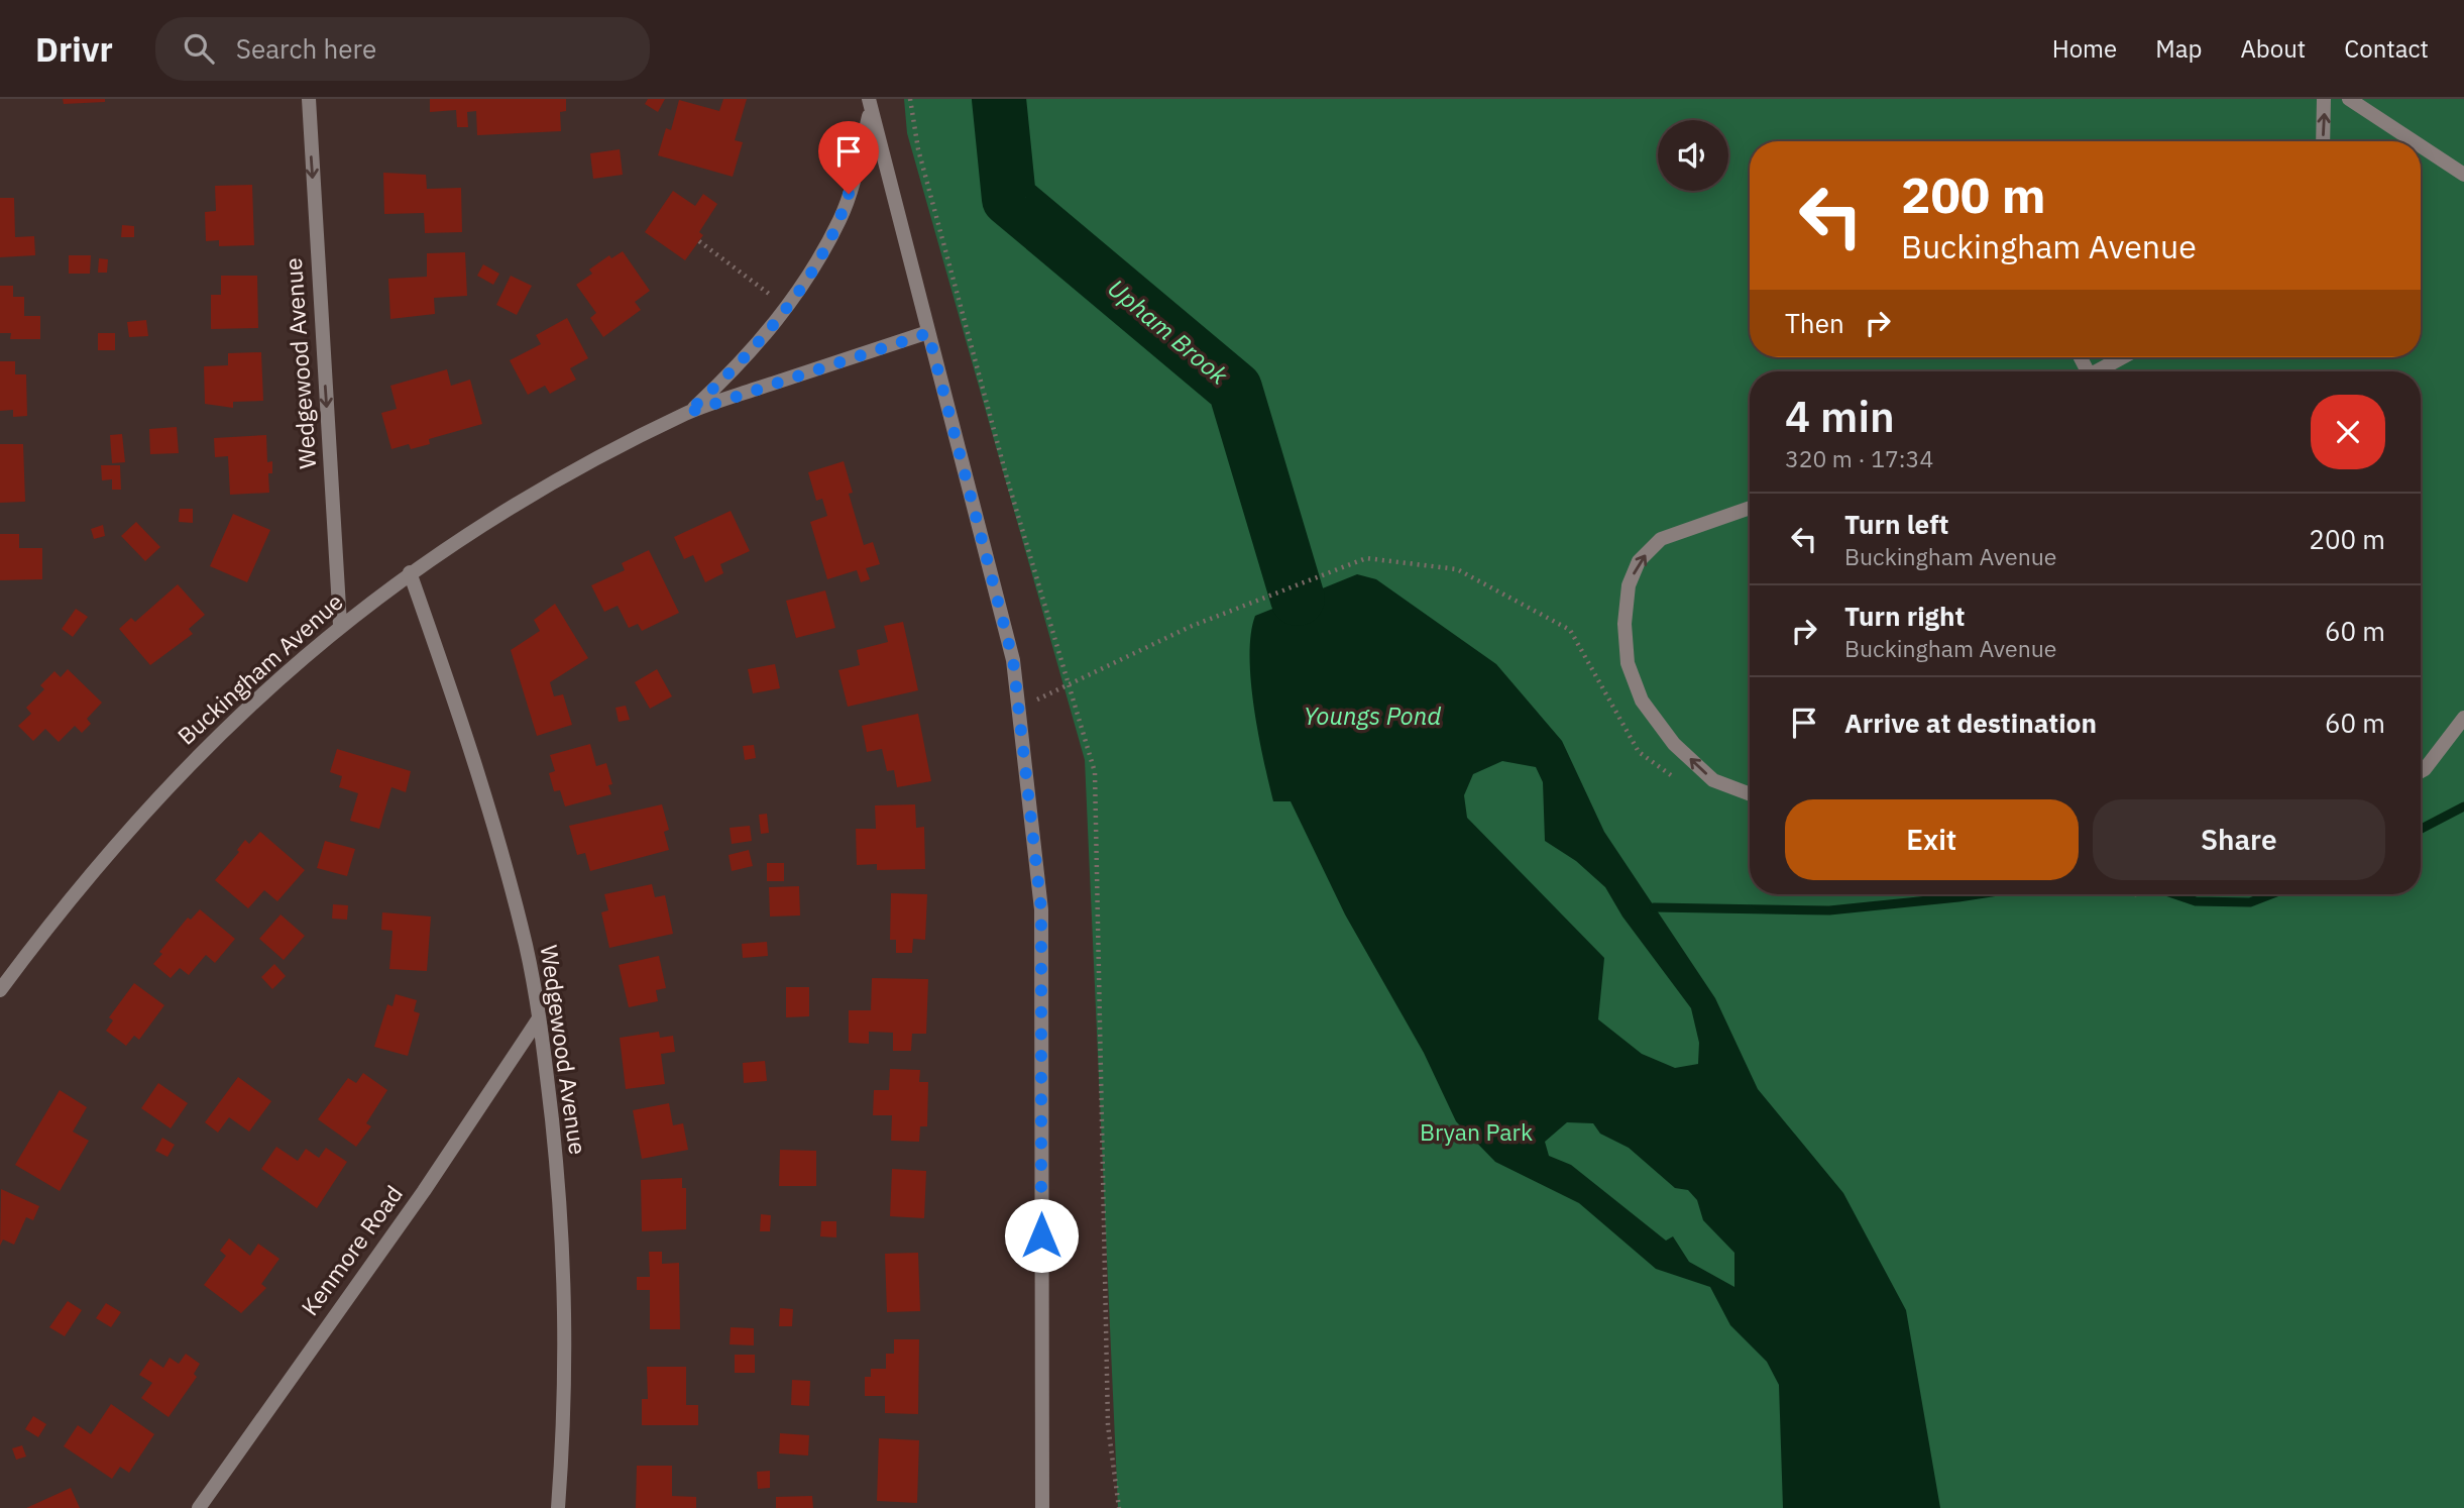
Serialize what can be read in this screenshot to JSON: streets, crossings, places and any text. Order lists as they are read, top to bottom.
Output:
{
  "streets": {
    "street": ["Wedgewood Avenue", "Buckingham Avenue", "Kenmore Road"]
  },
  "crossings": [
    ["Wedgewood Avenue", "Buckingham Avenue"],
    ["Wedgewood Avenue", "Kenmore Road"]
  ],
  "one_way": ["Wedgewood Avenue"],
  "water": ["Upham Brook", "Youngs Pond"],
  "parks": ["Bryan Park"],
  "page": {
    "header": "Drivr",
    "search": "Search here",
    "nav": [
      "Home",
      "Map",
      "About",
      "Contact"
    ],
    "turn": ["200 m", "Buckingham Avenue"],
    "then": "Then",
    "heading": ["4 min", "320 m · 17:34"],
    "list": [
      {
        "name": "Turn left",
        "note": "Buckingham Avenue",
        "value": "200 m"
      },
      {
        "name": "Turn right",
        "note": "Buckingham Avenue",
        "value": "60 m"
      },
      {
        "name": "Arrive at destination",
        "value": "60 m"
      }
    ],
    "buttons": ["Exit", "Share"]
  }
}
